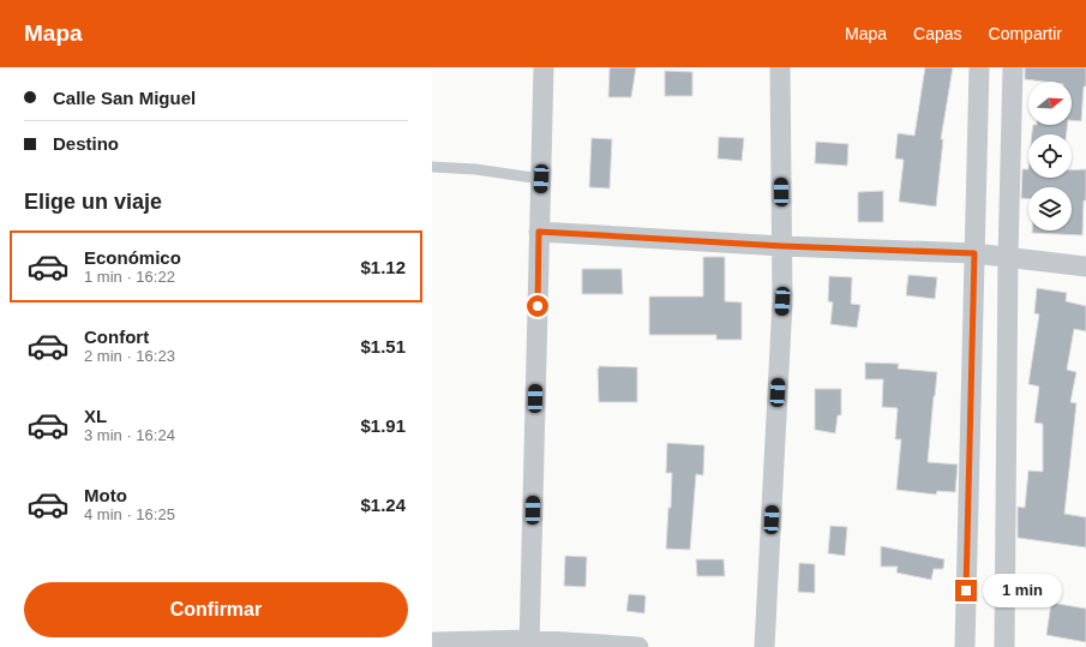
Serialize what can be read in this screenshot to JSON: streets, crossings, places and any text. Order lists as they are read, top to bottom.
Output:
{
  "north": "right",
  "page": {
    "header": "Mapa",
    "nav": ["Mapa", "Capas", "Compartir"],
    "banner": ["Calle San Miguel", "Destino"],
    "heading": "Elige un viaje",
    "list": [
      {
        "name": "Económico",
        "note": "1 min · 16:22",
        "value": "$1.12"
      },
      {
        "name": "Confort",
        "note": "2 min · 16:23",
        "value": "$1.51"
      },
      {
        "name": "XL",
        "note": "3 min · 16:24",
        "value": "$1.91"
      },
      {
        "name": "Moto",
        "note": "4 min · 16:25",
        "value": "$1.24"
      }
    ],
    "buttons": "Confirmar",
    "bubble": "1 min"
  }
}
